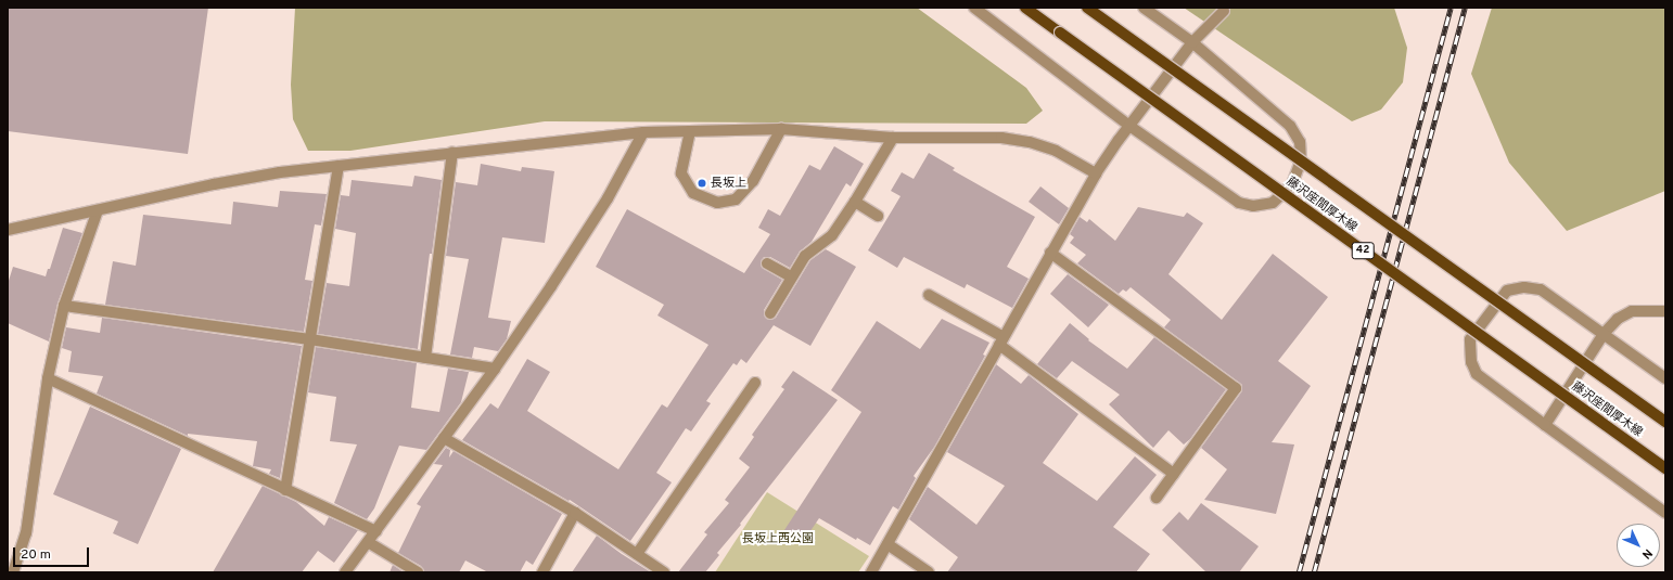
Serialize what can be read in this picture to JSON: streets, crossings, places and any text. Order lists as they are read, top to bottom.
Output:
{
  "streets": {
    "main road": ["藤沢座間厚木線", "42"]
  },
  "parks": ["長坂上西公園"],
  "places": ["長坂上"],
  "scale_bar": "20 m",
  "north": "bottom right"
}
